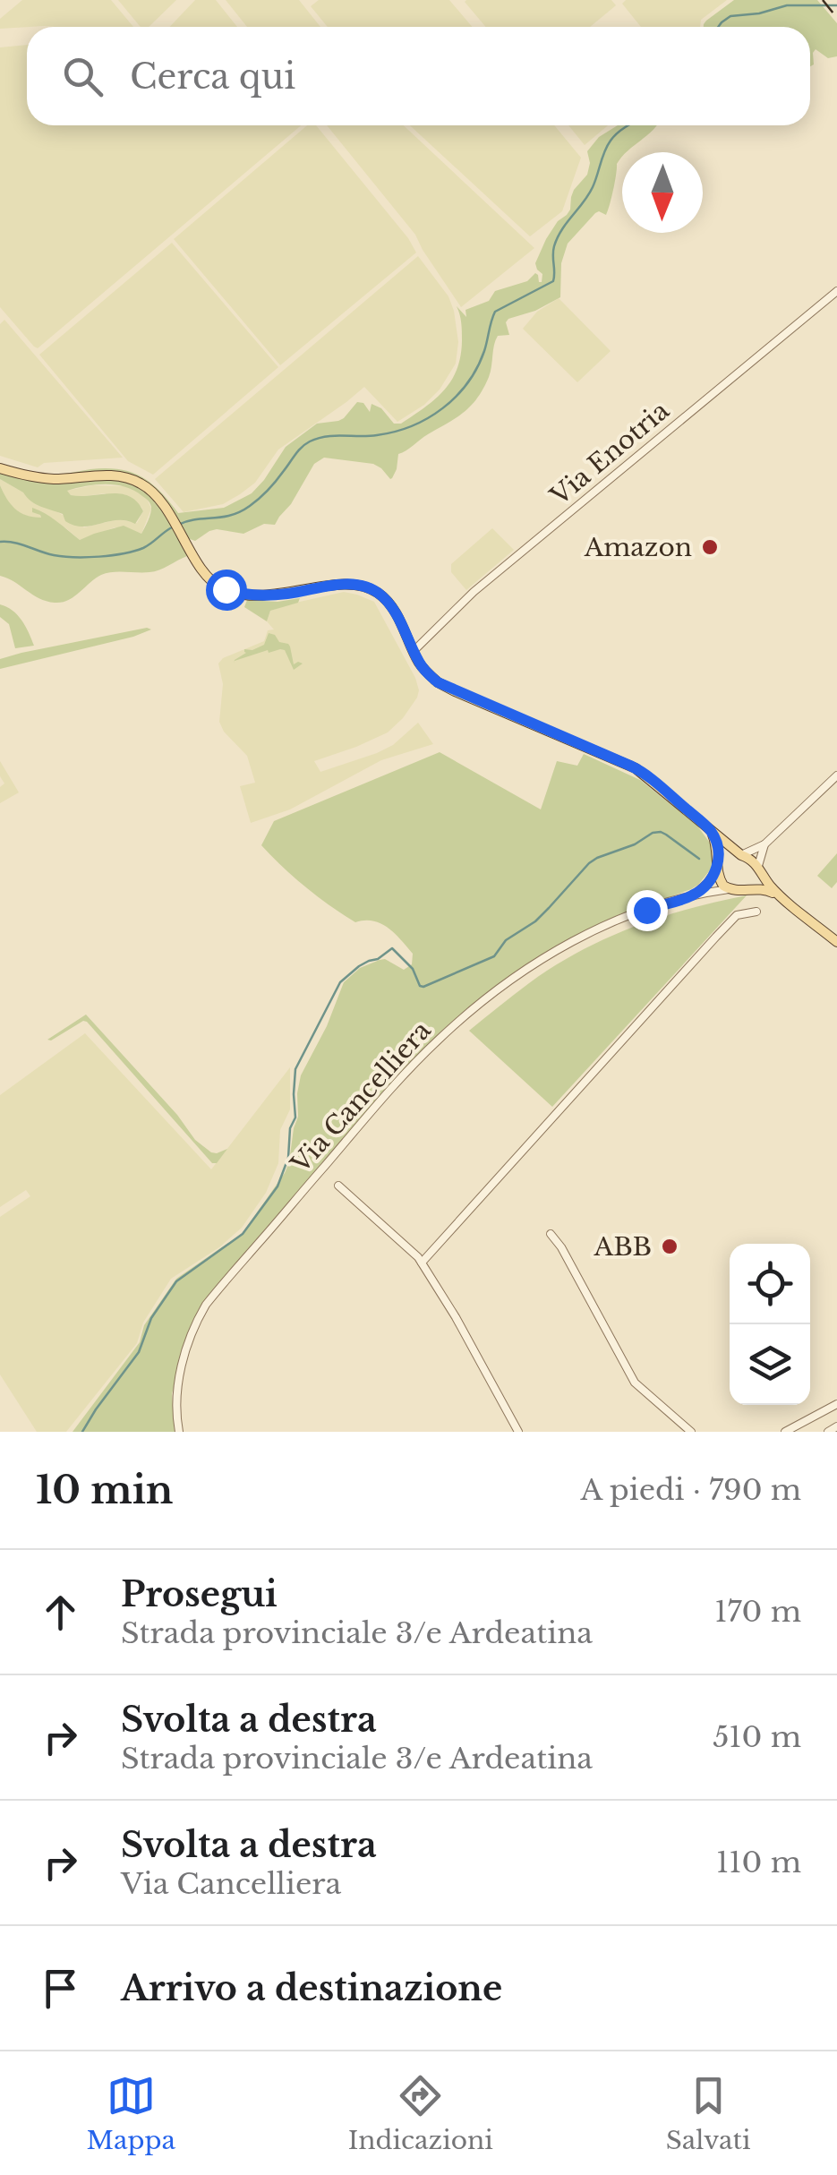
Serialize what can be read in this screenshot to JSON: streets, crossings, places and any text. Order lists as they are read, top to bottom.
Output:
{
  "streets": {
    "street": ["Via Enotria", "Via Cancelliera"]
  },
  "places": ["Amazon", "ABB"],
  "north": "bottom",
  "page": {
    "search": "Cerca qui",
    "heading": ["10 min", "A piedi · 790 m"],
    "list": [
      ["Prosegui", "Strada provinciale 3/e Ardeatina", "170 m"],
      ["Svolta a destra", "Strada provinciale 3/e Ardeatina", "510 m"],
      ["Svolta a destra", "Via Cancelliera", "110 m"],
      "Arrivo a destinazione"
    ],
    "nav": ["Mappa", "Indicazioni", "Salvati"]
  }
}
